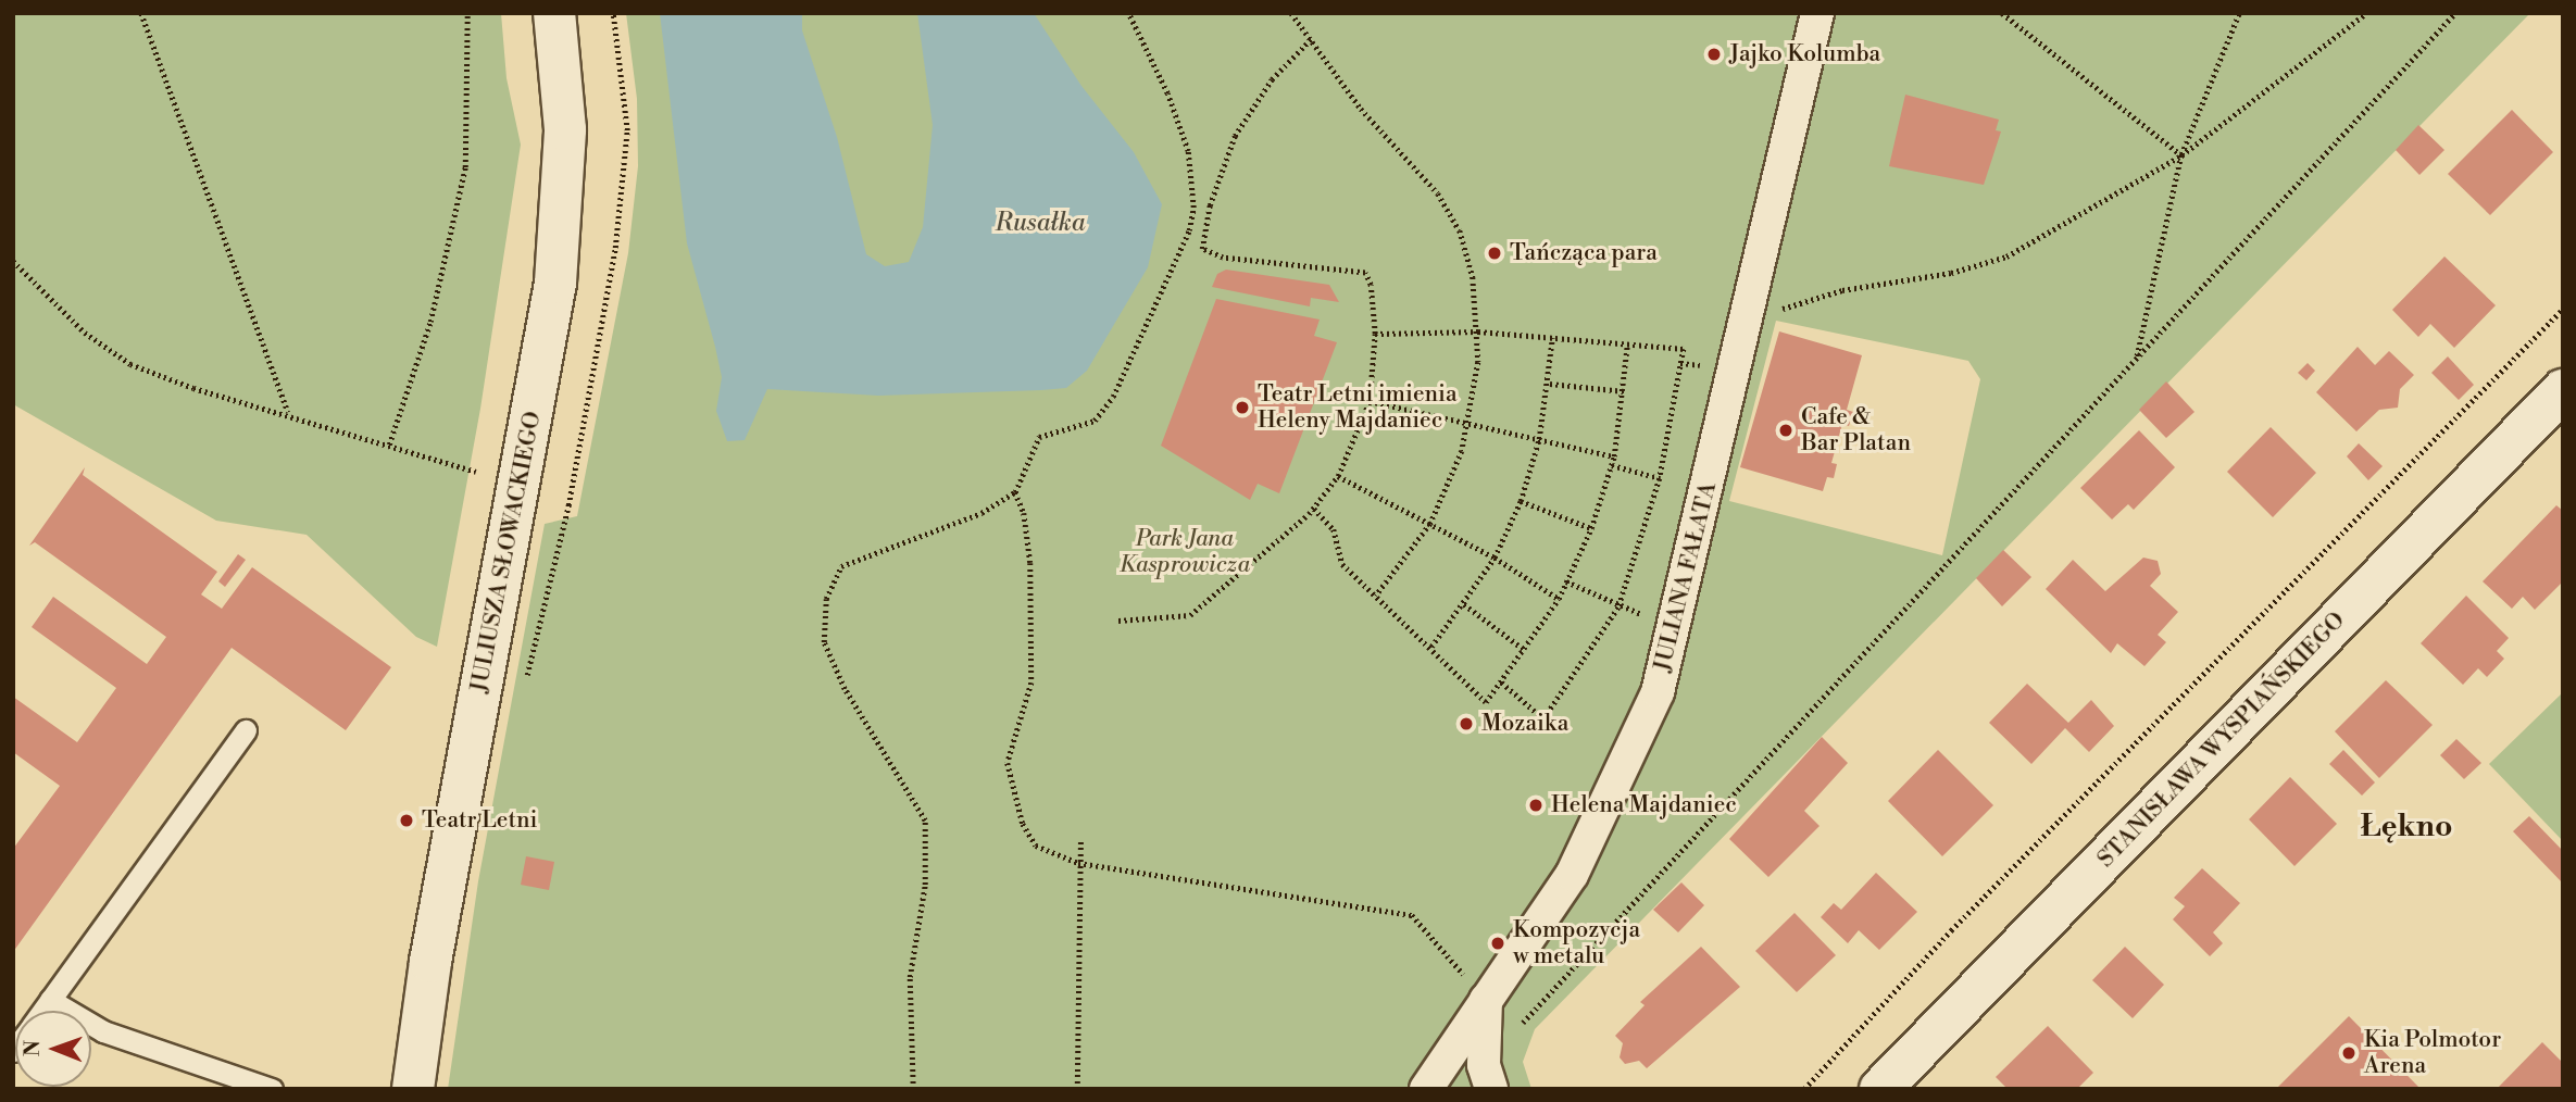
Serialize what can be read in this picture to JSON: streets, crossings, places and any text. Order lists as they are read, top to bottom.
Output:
{
  "streets": {
    "street": ["JULIUSZA SŁOWACKIEGO", "JULIANA FAŁATA", "STANISŁAWA WYSPIAŃSKIEGO"]
  },
  "districts": ["Łękno"],
  "water": ["Rusałka"],
  "parks": ["Park Jana Kasprowicza"],
  "places": [
    "Jajko Kolumba",
    "Tańcząca para",
    "Teatr Letni imienia Heleny Majdaniec",
    "Cafe & Bar Platan",
    "Mozaika",
    "Helena Majdaniec",
    "Teatr Letni",
    "Kompozycja w metalu",
    "Kia Polmotor Arena"
  ],
  "north": "left"
}
